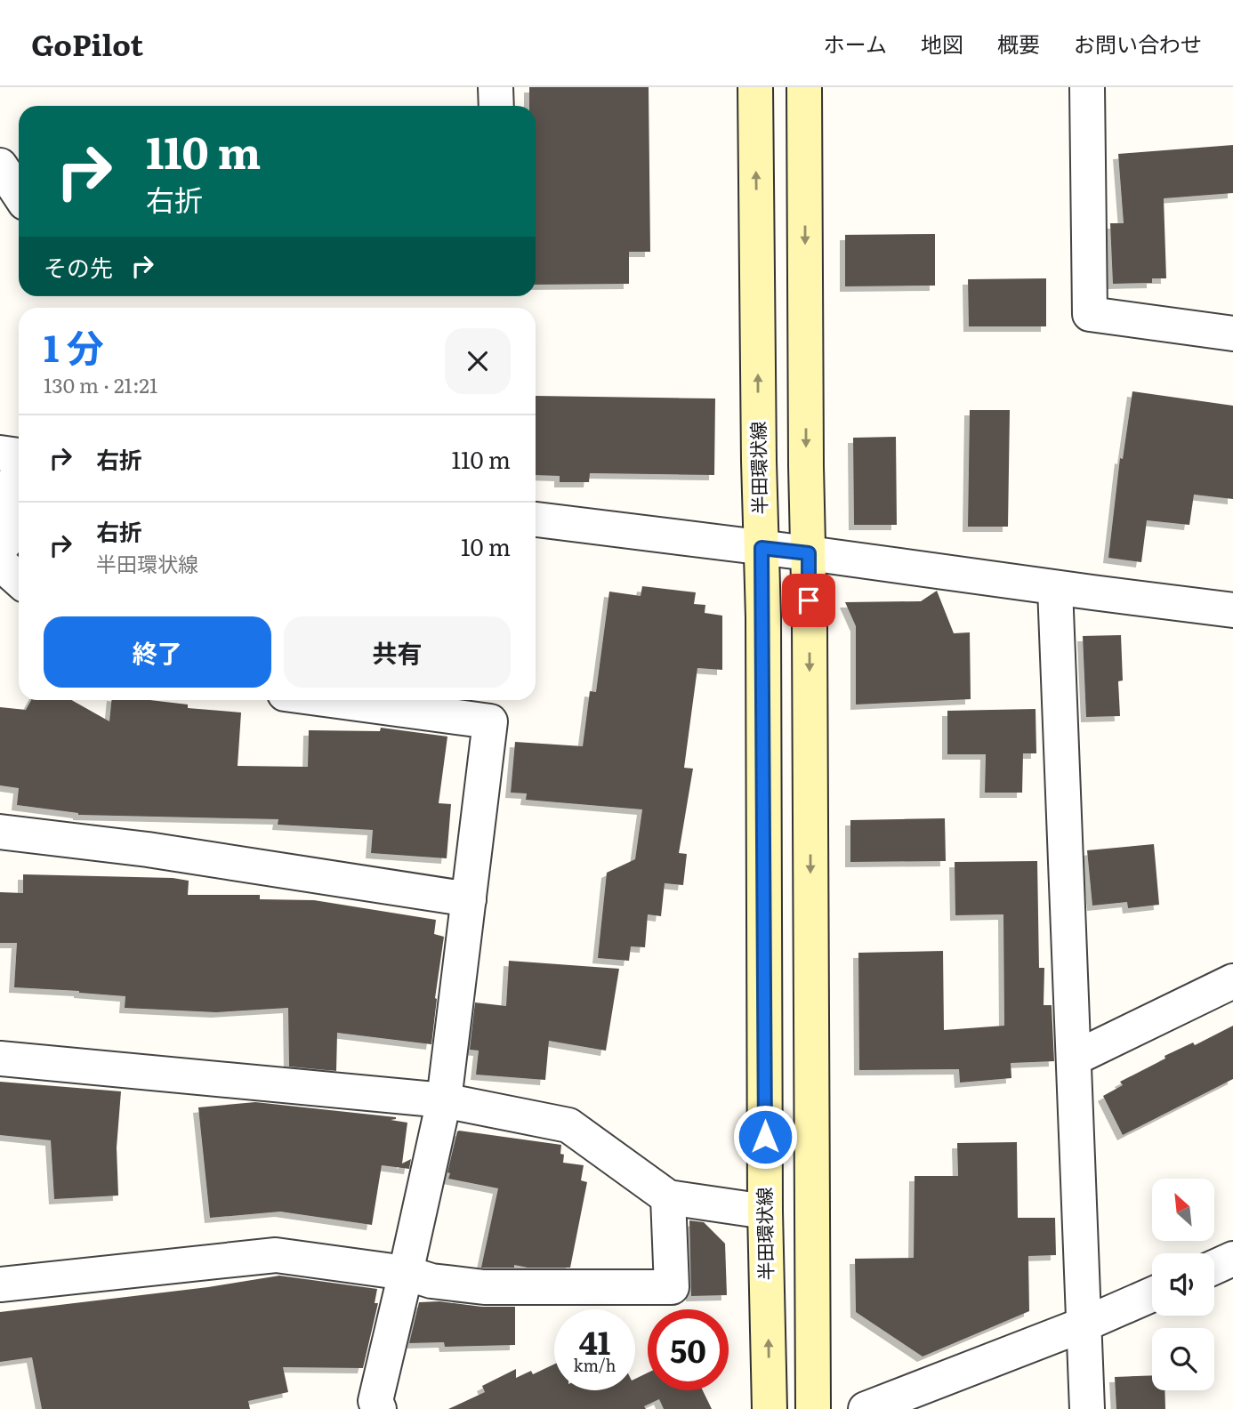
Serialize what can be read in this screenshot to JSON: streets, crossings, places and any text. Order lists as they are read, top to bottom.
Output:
{
  "streets": {
    "main road": ["半田環状線"]
  },
  "north": "top left",
  "page": {
    "header": "GoPilot",
    "nav": [
      "ホーム",
      "地図",
      "概要",
      "お問い合わせ"
    ],
    "turn": ["110 m", "右折"],
    "then": "その先",
    "heading": ["1 分", "130 m · 21:21"],
    "list": [
      {
        "name": "右折",
        "value": "110 m"
      },
      {
        "name": "右折",
        "note": "半田環状線",
        "value": "10 m"
      }
    ],
    "buttons": ["終了", "共有"],
    "speed": "41 km/h",
    "limit": "50"
  }
}
